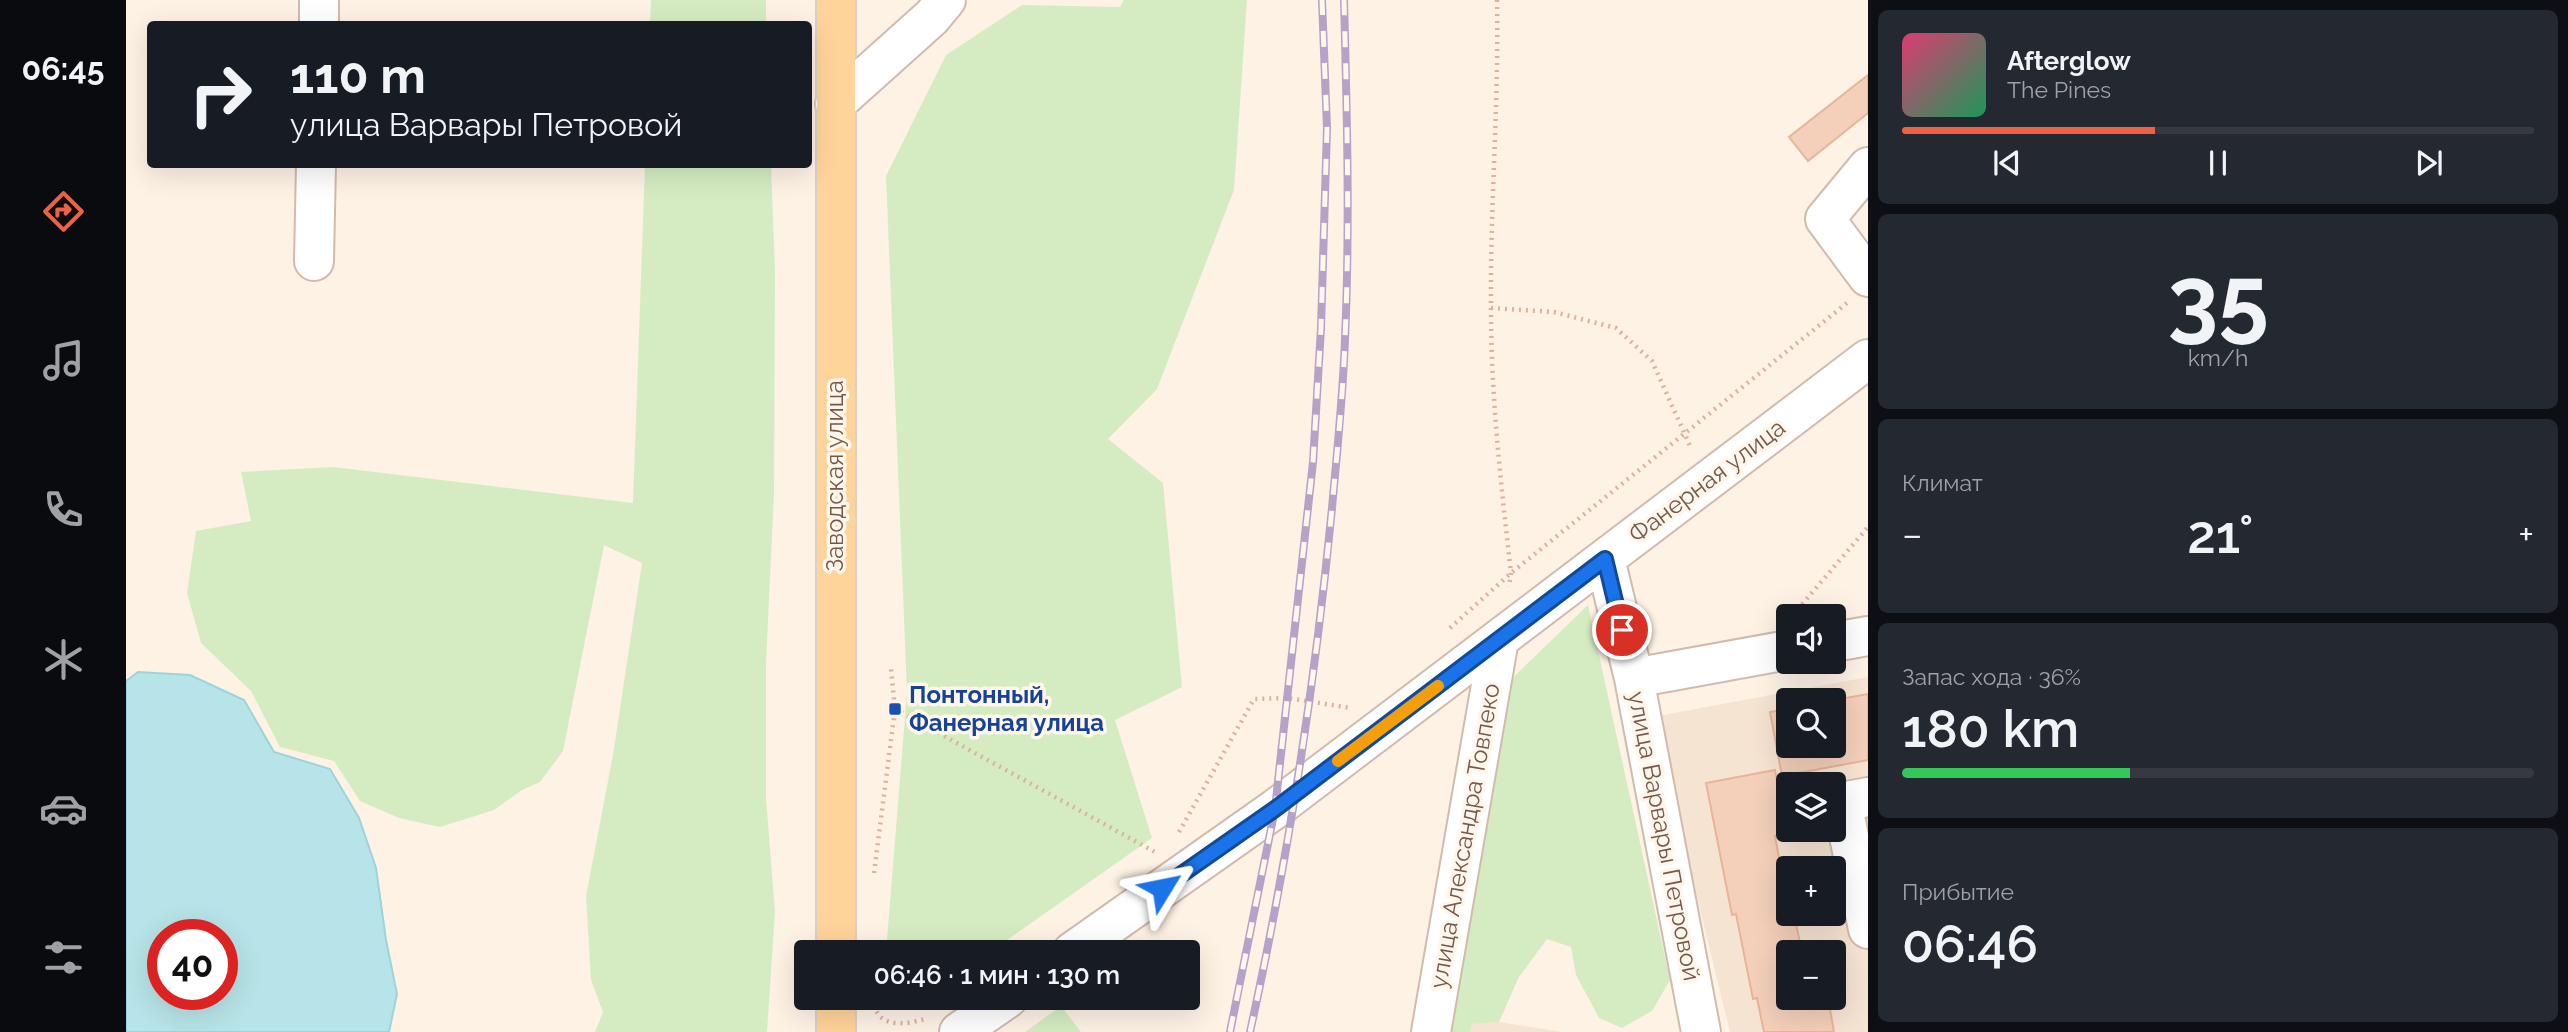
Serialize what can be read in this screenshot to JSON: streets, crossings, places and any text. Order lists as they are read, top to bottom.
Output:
{
  "streets": {
    "main road": ["Заводская улица"],
    "street": ["Фанерная улица", "улица Александра Товпеко", "улица Варвары Петровой"]
  },
  "crossings": [
    ["Фанерная улица", "улица Александра Товпеко"],
    ["Фанерная улица", "улица Варвары Петровой"]
  ],
  "places": {
    "transit": ["Понтонный, Фанерная улица"]
  },
  "page": {
    "tabs": "06:45",
    "turn": ["110 m", "улица Варвары Петровой"],
    "song": ["Afterglow", "The Pines"],
    "tile": [
      ["35", "km/h"],
      "Климат",
      ["Запас хода · 36%", "180 km"],
      ["Прибытие", "06:46"]
    ],
    "heat": ["−", "21°", "+"],
    "map_buttons": ["+", "−"],
    "limit": "40",
    "trip": "06:46 · 1 мин · 130 m"
  }
}
